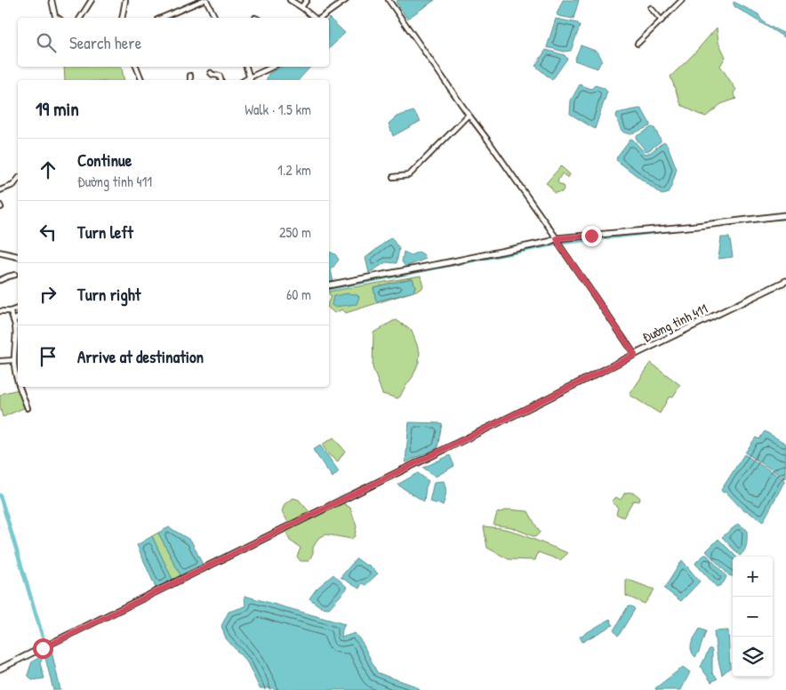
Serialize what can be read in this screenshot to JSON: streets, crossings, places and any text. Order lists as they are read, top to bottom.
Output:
{
  "streets": {
    "main road": ["Đường tỉnh 411"]
  },
  "page": {
    "search": "Search here",
    "heading": ["19 min", "Walk · 1.5 km"],
    "list": [
      ["Continue", "Đường tỉnh 411", "1.2 km"],
      ["Turn left", "250 m"],
      ["Turn right", "60 m"],
      "Arrive at destination"
    ],
    "map_buttons": ["+", "−"]
  }
}
